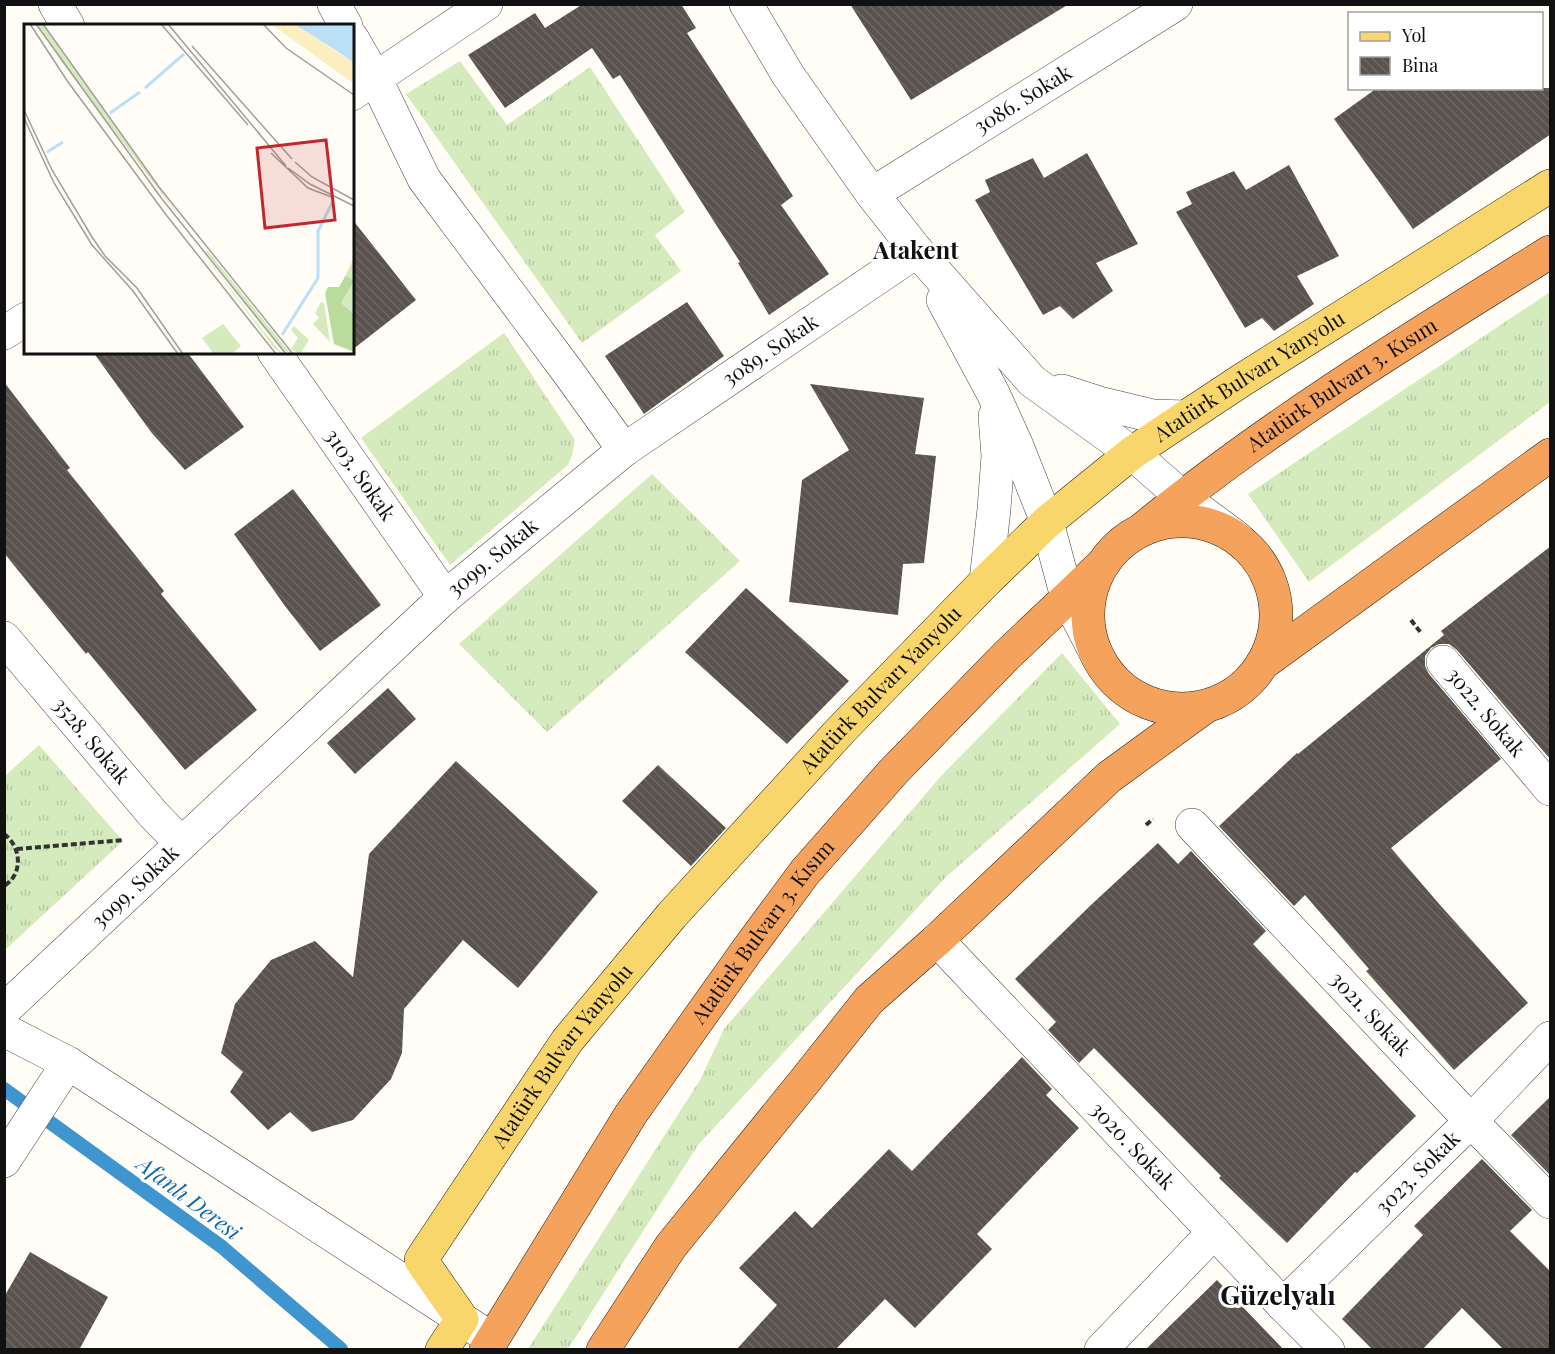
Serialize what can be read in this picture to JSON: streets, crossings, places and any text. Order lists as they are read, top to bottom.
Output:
{
  "streets": {
    "highway": ["Atatürk Bulvarı 3. Kısım"],
    "main road": ["Atatürk Bulvarı Yanyolu"],
    "street": [
      "3086. Sokak",
      "3089. Sokak",
      "3103. Sokak",
      "3099. Sokak",
      "3022. Sokak",
      "3528. Sokak",
      "3021. Sokak",
      "3020. Sokak",
      "3023. Sokak"
    ]
  },
  "crossings": [
    ["3089. Sokak", "3099. Sokak"],
    ["3103. Sokak", "3099. Sokak"],
    ["3099. Sokak", "3528. Sokak"],
    ["3021. Sokak", "3023. Sokak"],
    ["3020. Sokak", "3023. Sokak"]
  ],
  "districts": ["Atakent", "Güzelyalı"],
  "water": ["Afanlı Deresi"],
  "legend": ["Yol", "Bina"]
}
